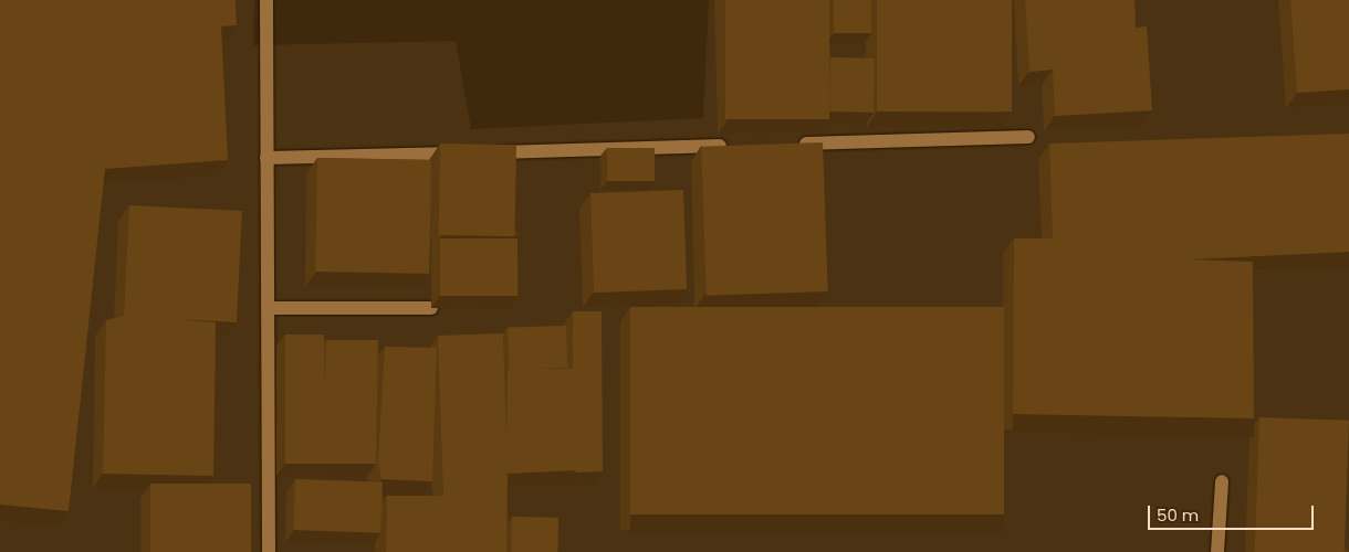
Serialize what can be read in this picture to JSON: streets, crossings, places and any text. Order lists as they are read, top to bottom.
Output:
{
  "scale_bar": "50 m"
}
